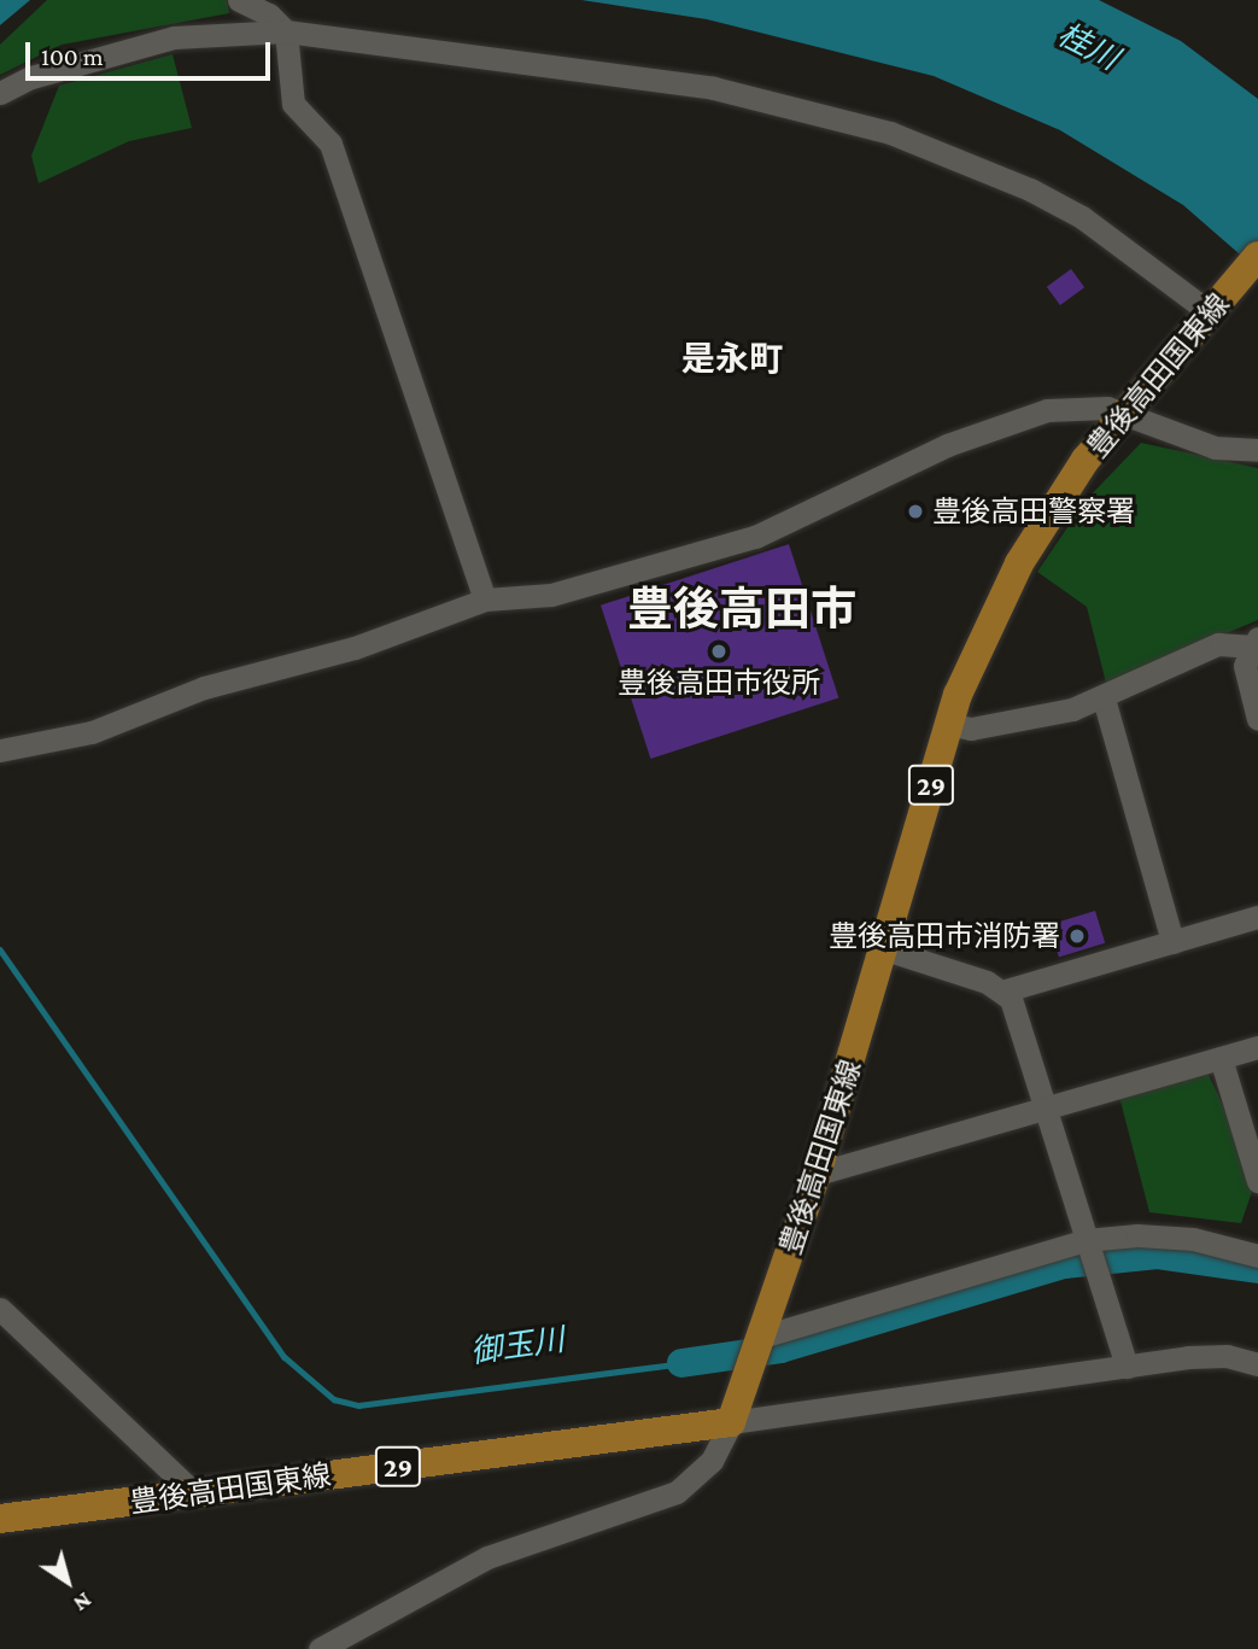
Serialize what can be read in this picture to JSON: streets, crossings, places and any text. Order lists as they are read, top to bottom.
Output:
{
  "streets": {
    "main road": ["豊後高田国東線", "29"]
  },
  "districts": ["是永町", "豊後高田市"],
  "water": ["桂川", "御玉川"],
  "places": ["豊後高田警察署", "豊後高田市役所", "豊後高田市消防署"],
  "scale_bar": "100 m",
  "north": "bottom right"
}
